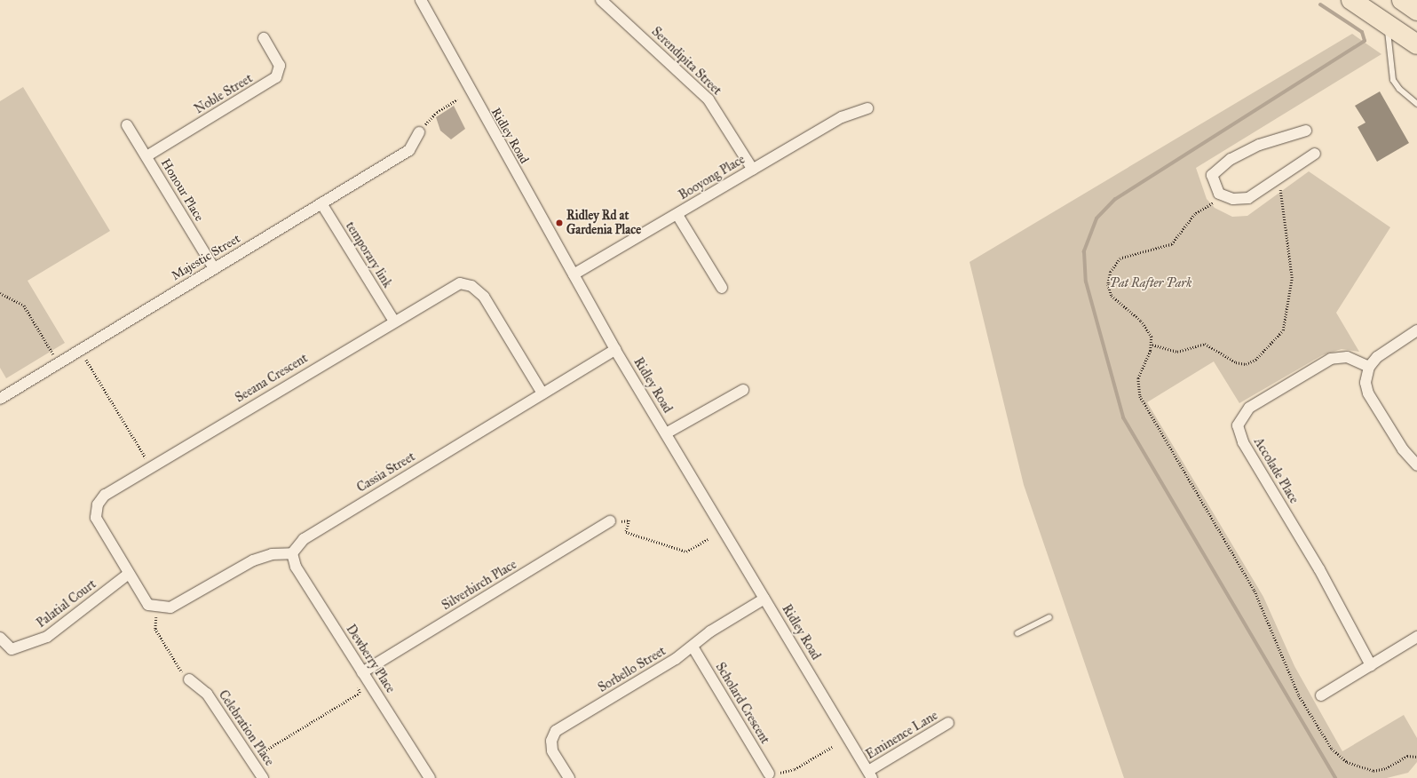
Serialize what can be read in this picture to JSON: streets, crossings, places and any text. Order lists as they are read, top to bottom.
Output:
{
  "streets": {
    "street": [
      "Serendipita Street",
      "Noble Street",
      "Ridley Road",
      "Booyong Place",
      "Honour Place",
      "temporary link",
      "Majestic Street",
      "Seeana Crescent",
      "Accolade Place",
      "Cassia Street",
      "Silverbirch Place",
      "Palatial Court",
      "Dewberry Place",
      "Sorbello Street",
      "Scholard Crescent",
      "Celebration Place",
      "Eminence Lane"
    ]
  },
  "crossings": [
    ["Serendipita Street", "Booyong Place"],
    ["Noble Street", "Honour Place"],
    ["Ridley Road", "Booyong Place"],
    ["Ridley Road", "Cassia Street"],
    ["Ridley Road", "Sorbello Street"],
    ["Ridley Road", "Eminence Lane"],
    ["Honour Place", "Majestic Street"],
    ["temporary link", "Majestic Street"],
    ["temporary link", "Seeana Crescent"],
    ["Seeana Crescent", "Cassia Street"],
    ["Seeana Crescent", "Palatial Court"],
    ["Cassia Street", "Dewberry Place"],
    ["Silverbirch Place", "Dewberry Place"],
    ["Sorbello Street", "Scholard Crescent"]
  ],
  "parks": ["Pat Rafter Park"],
  "places": ["Ridley Rd at Gardenia Place"]
}
